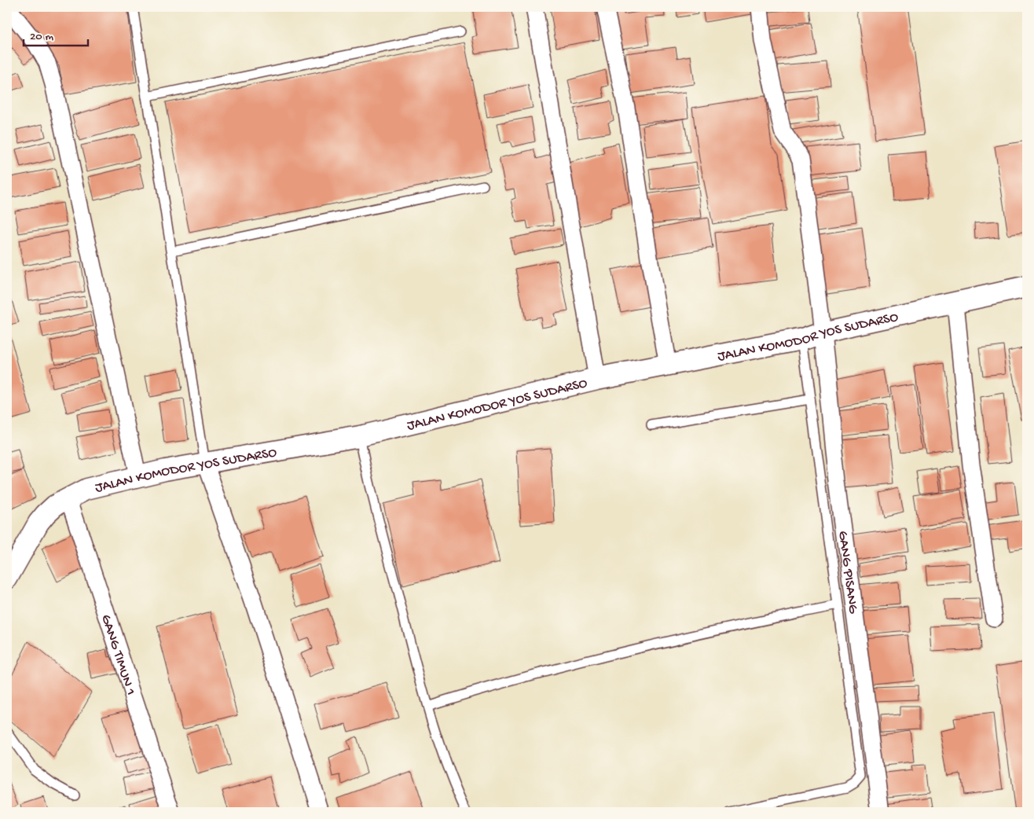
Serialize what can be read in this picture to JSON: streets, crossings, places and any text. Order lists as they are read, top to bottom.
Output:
{
  "streets": {
    "street": ["JALAN KOMODOR YOS SUDARSO", "GANG PISANG", "GANG TIMUN 1"]
  },
  "crossings": [
    ["JALAN KOMODOR YOS SUDARSO", "GANG PISANG"],
    ["JALAN KOMODOR YOS SUDARSO", "GANG TIMUN 1"]
  ],
  "scale_bar": "20 m"
}
